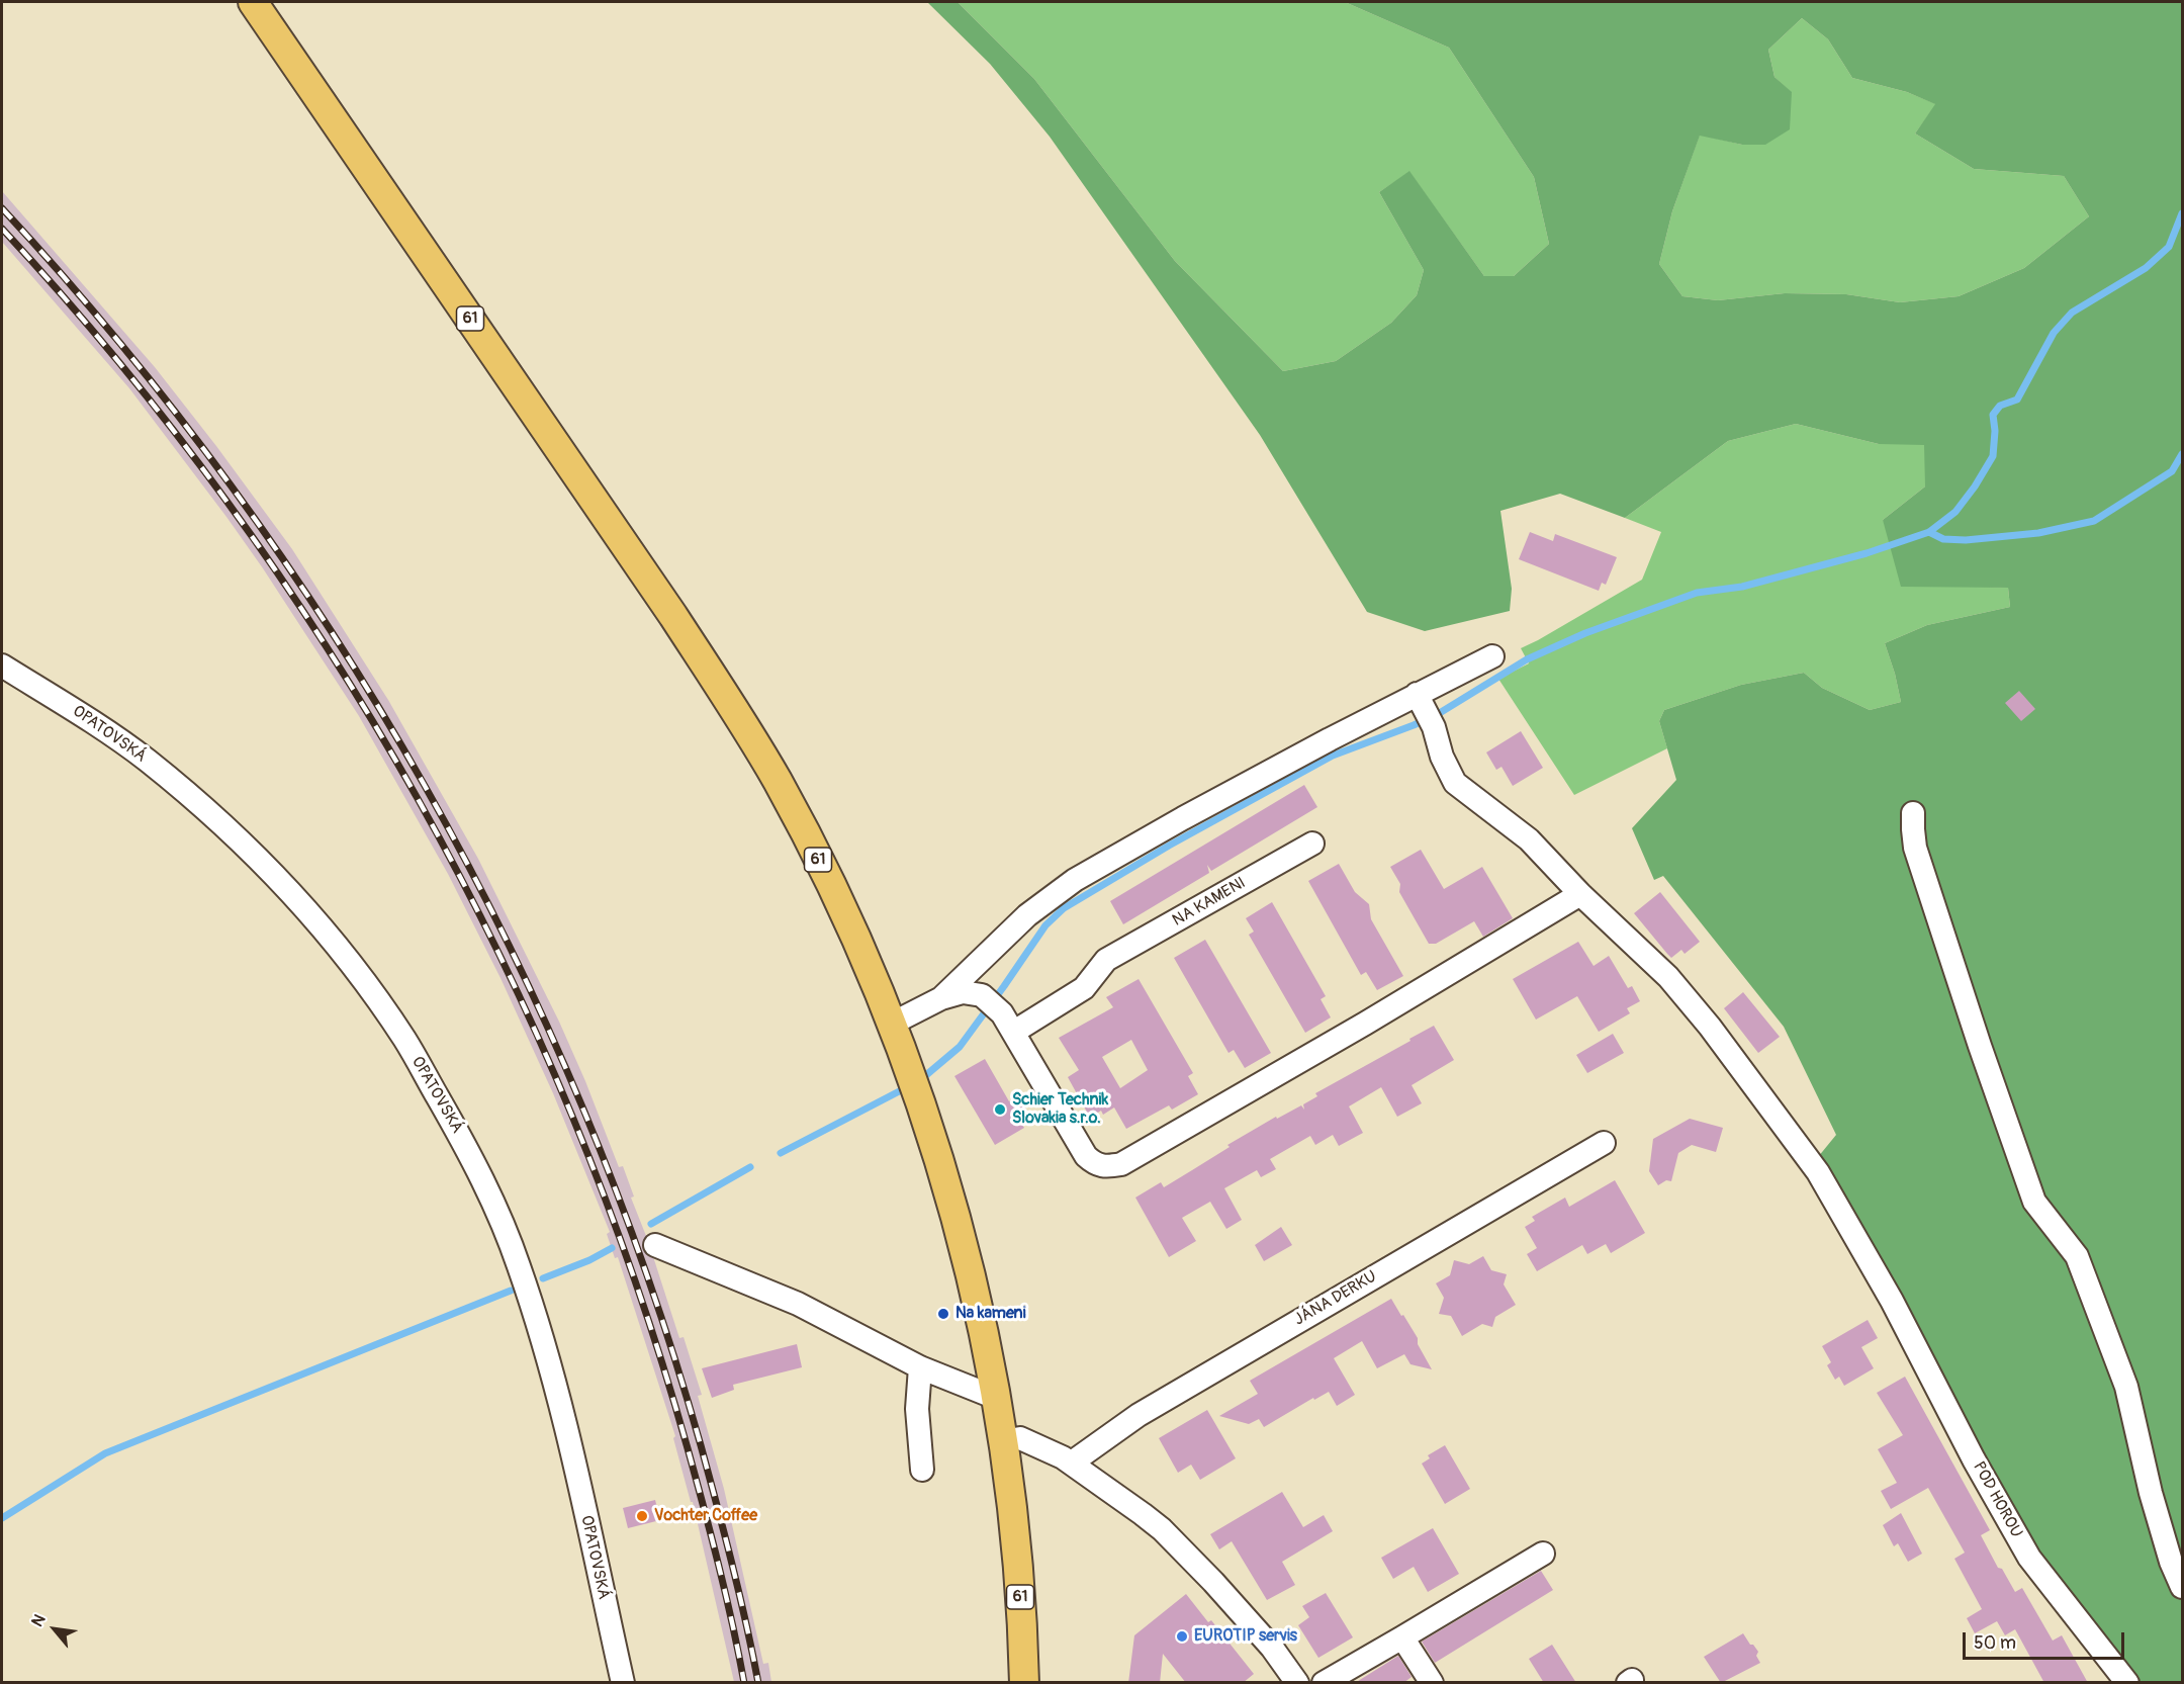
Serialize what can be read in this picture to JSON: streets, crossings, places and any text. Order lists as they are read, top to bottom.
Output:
{
  "streets": {
    "main road": ["61"],
    "street": [
      "OPATOVSKÁ",
      "NA KAMENI",
      "JÁNA DERKU",
      "POD HOROU"
    ]
  },
  "places": [
    "Schier Technik Slovakia s.r.o.",
    "Na kameni",
    "Vochter Coffee",
    "EUROTIP servis"
  ],
  "scale_bar": "50 m",
  "north": "top left"
}
